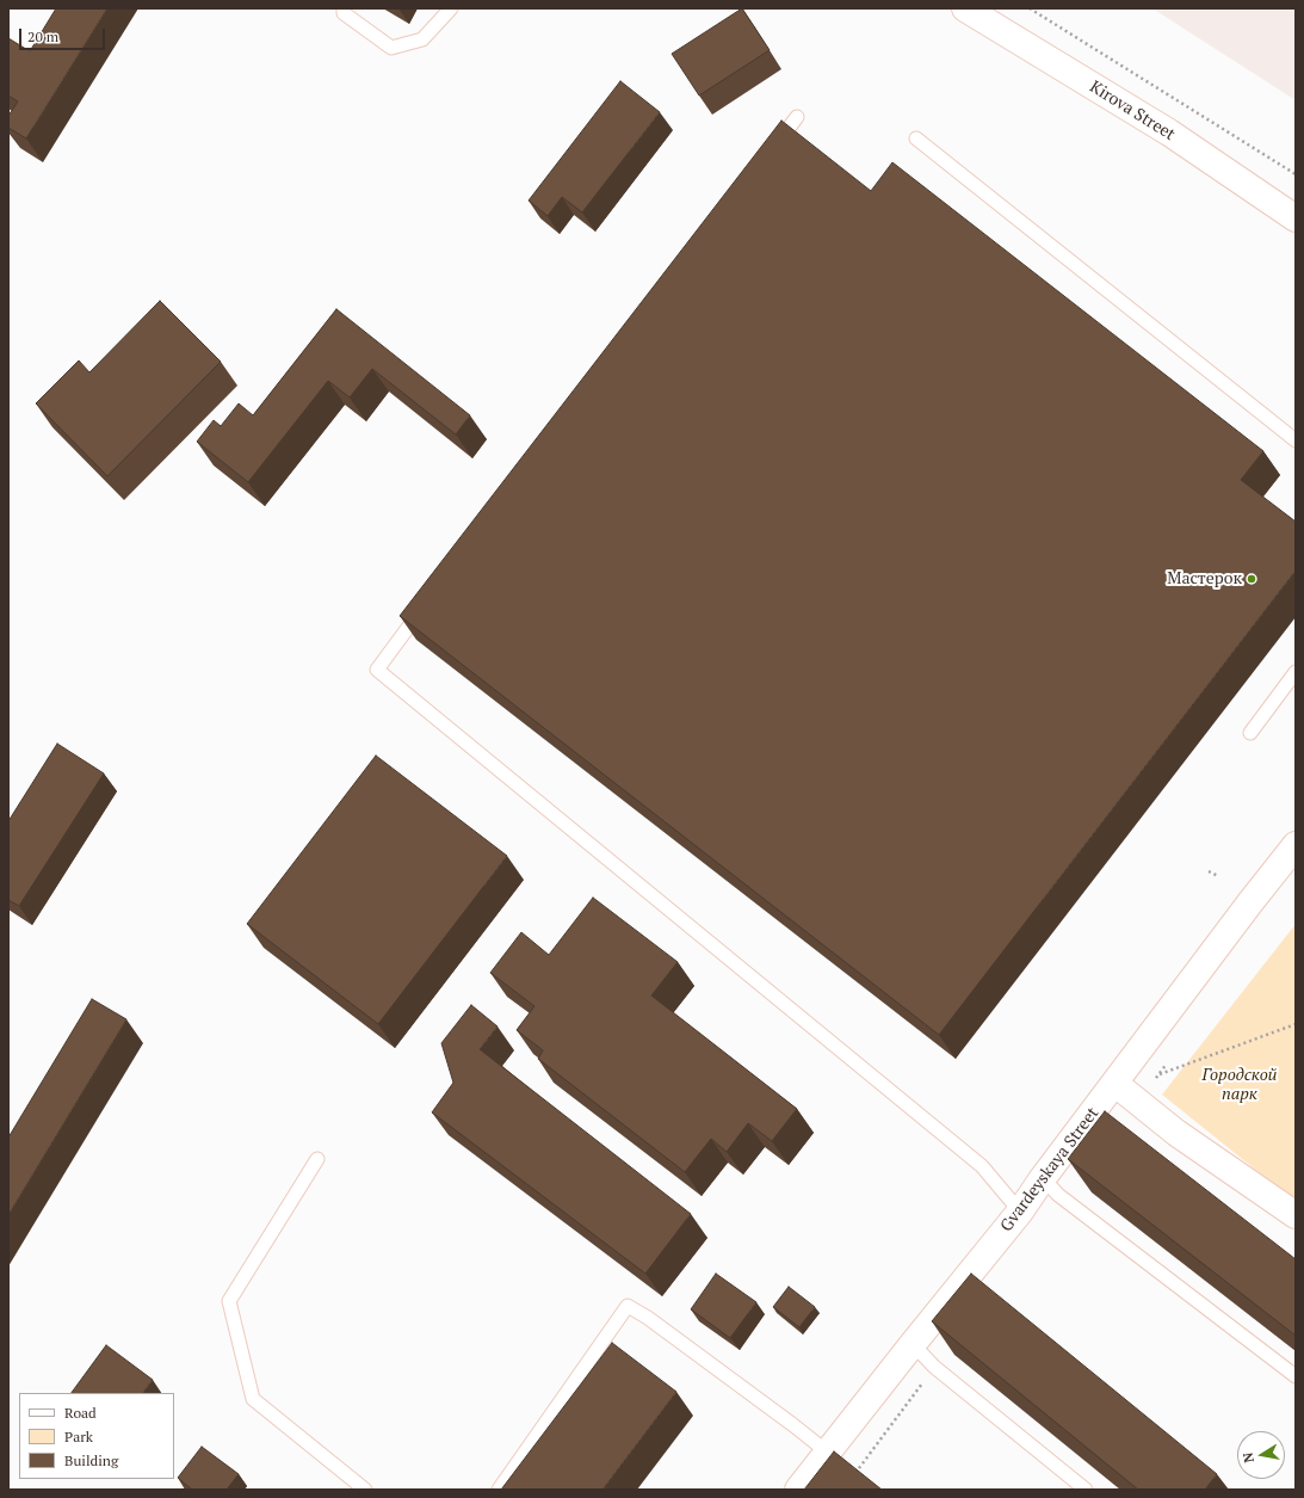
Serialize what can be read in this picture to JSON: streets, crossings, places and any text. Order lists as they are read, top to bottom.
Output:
{
  "streets": {
    "street": ["Kirova Street", "Gvardeyskaya Street"]
  },
  "parks": ["Городской парк"],
  "places": ["Мастерок"],
  "legend": ["Road", "Park", "Building"],
  "scale_bar": "20 m",
  "north": "left"
}
